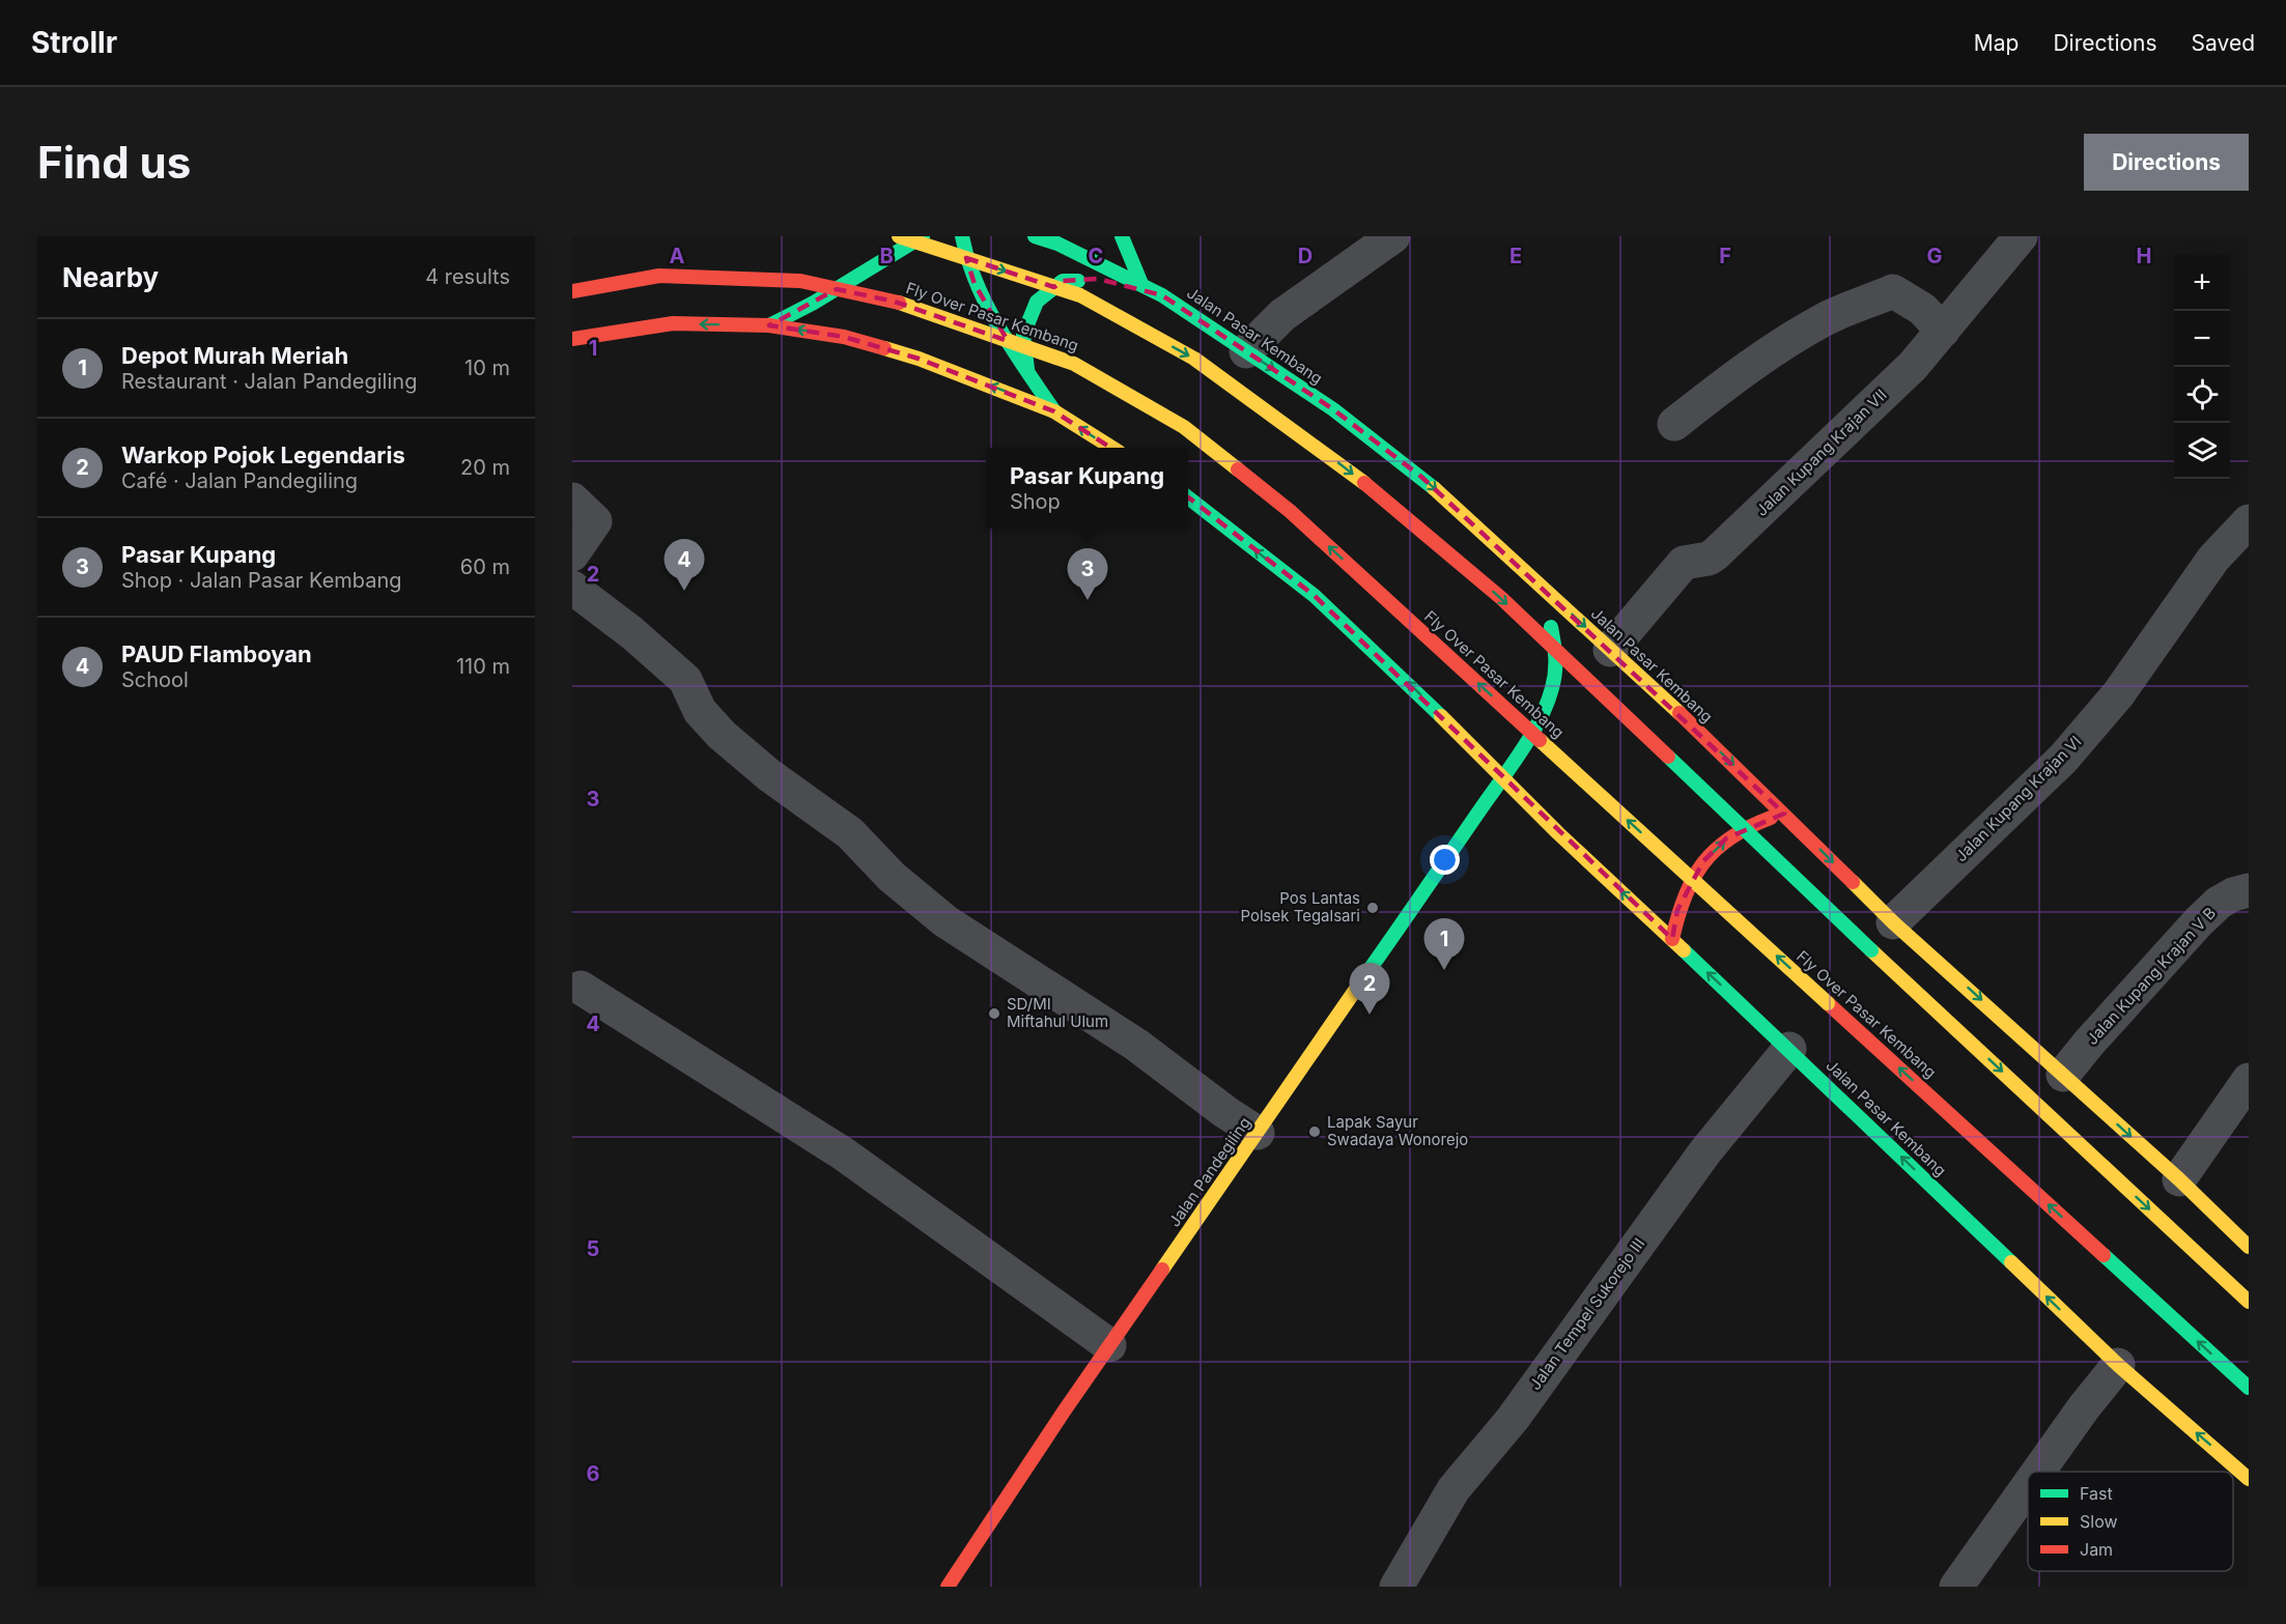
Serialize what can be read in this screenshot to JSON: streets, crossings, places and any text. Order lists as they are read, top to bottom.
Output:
{
  "streets": {
    "main road": ["Fly Over Pasar Kembang", "Jalan Pasar Kembang", "Jalan Pandegiling"],
    "street": [
      "Jalan Kupang Krajan VII",
      "Jalan Kupang Krajan VI",
      "Jalan Kupang Krajan V B",
      "Jalan Tempel Sukorejo III"
    ]
  },
  "crossings": [
    ["Jalan Pasar Kembang", "Jalan Kupang Krajan VII"],
    ["Jalan Pasar Kembang", "Jalan Kupang Krajan VI"],
    ["Jalan Pasar Kembang", "Jalan Kupang Krajan V B"],
    ["Jalan Pasar Kembang", "Jalan Pandegiling"],
    ["Jalan Pasar Kembang", "Jalan Tempel Sukorejo III"]
  ],
  "places": ["Pos Lantas Polsek Tegalsari", "SD/MI Miftahul Ulum", "Lapak Sayur Swadaya Wonorejo"],
  "legend": ["Fast", "Slow", "Jam"],
  "page": {
    "header": "Strollr",
    "nav": ["Map", "Directions", "Saved"],
    "buttons": "Directions",
    "title": "Find us",
    "heading": ["Nearby", "4 results"],
    "map_buttons": ["+", "−"],
    "list": [
      {
        "mark": "1",
        "name": "Depot Murah Meriah",
        "note": "Restaurant · Jalan Pandegiling",
        "value": "10 m"
      },
      {
        "mark": "2",
        "name": "Warkop Pojok Legendaris",
        "note": "Café · Jalan Pandegiling",
        "value": "20 m"
      },
      {
        "mark": "3",
        "name": "Pasar Kupang",
        "note": "Shop · Jalan Pasar Kembang",
        "value": "60 m"
      },
      {
        "mark": "4",
        "name": "PAUD Flamboyan",
        "note": "School",
        "value": "110 m"
      }
    ],
    "popup": ["Pasar Kupang", "Shop"],
    "pins": [
      "4",
      "3",
      "1",
      "2"
    ]
  },
  "grid": {
    "columns": [
      "A",
      "B",
      "C",
      "D",
      "E",
      "F",
      "G",
      "H"
    ],
    "rows": [
      "1",
      "2",
      "3",
      "4",
      "5",
      "6"
    ]
  }
}
